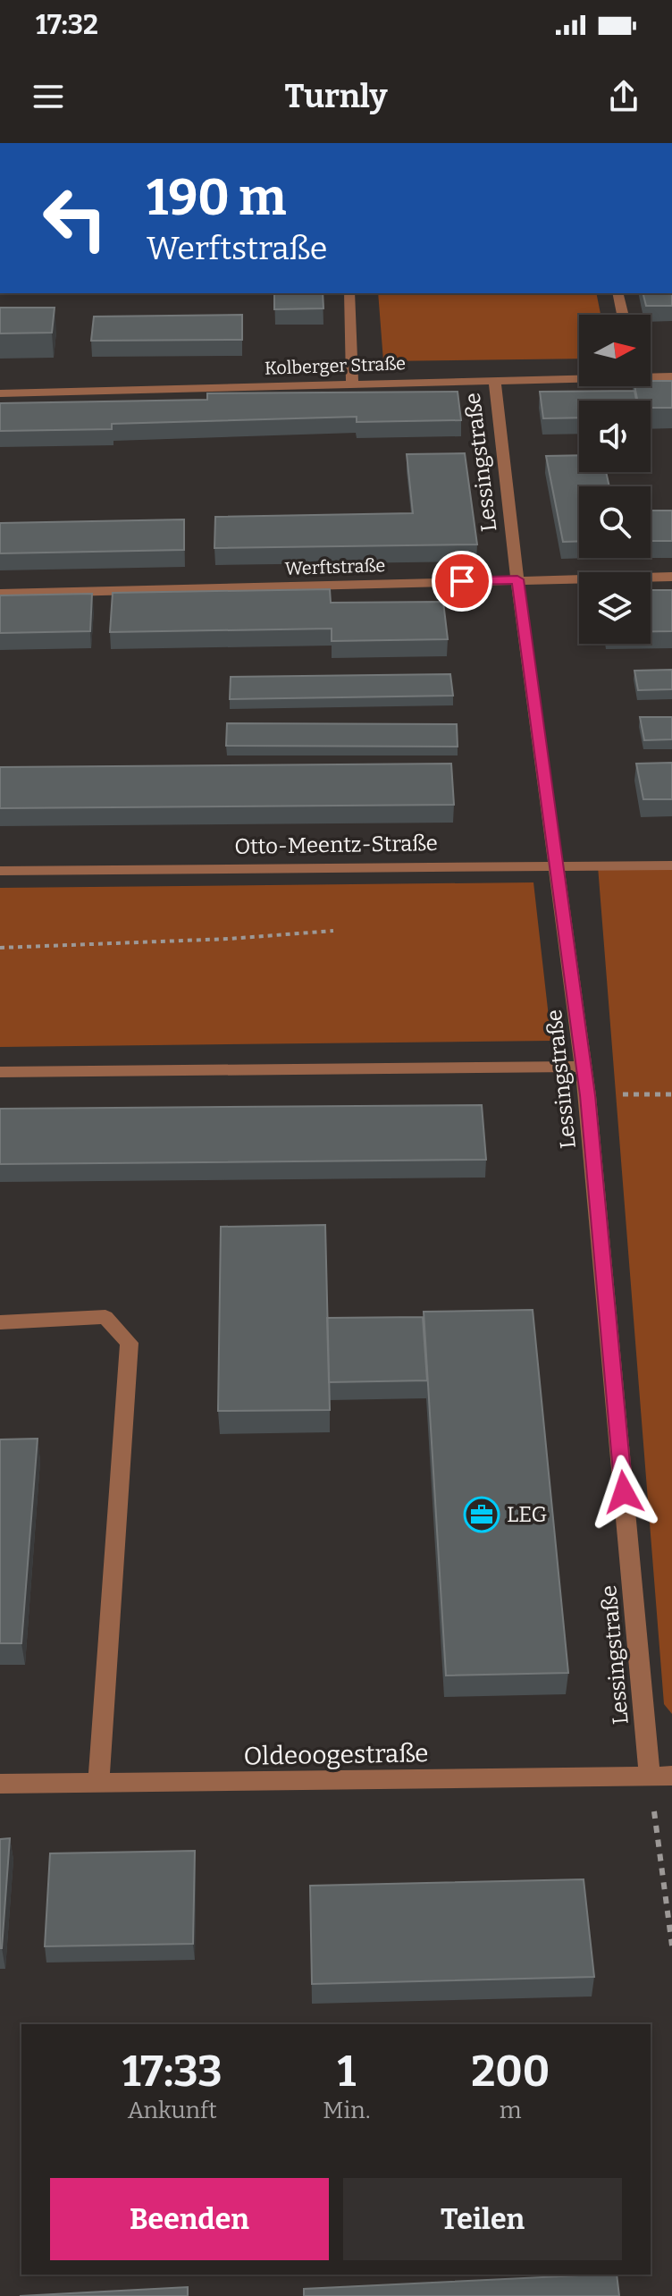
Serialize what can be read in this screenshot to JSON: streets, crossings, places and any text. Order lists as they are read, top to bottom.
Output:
{
  "streets": {
    "street": [
      "Kolberger Straße",
      "Lessingstraße",
      "Werftstraße",
      "Otto-Meentz-Straße",
      "Oldeoogestraße"
    ]
  },
  "crossings": [
    ["Kolberger Straße", "Lessingstraße"],
    ["Lessingstraße", "Werftstraße"],
    ["Lessingstraße", "Otto-Meentz-Straße"],
    ["Lessingstraße", "Oldeoogestraße"]
  ],
  "places": {
    "office": ["LEG"]
  },
  "north": "right",
  "page": {
    "status": "17:32",
    "header": "Turnly",
    "turn": ["190 m", "Werftstraße"],
    "eta": [
      "17:33",
      "Ankunft",
      "1",
      "Min.",
      "200",
      "m"
    ],
    "buttons": ["Beenden", "Teilen"]
  }
}
